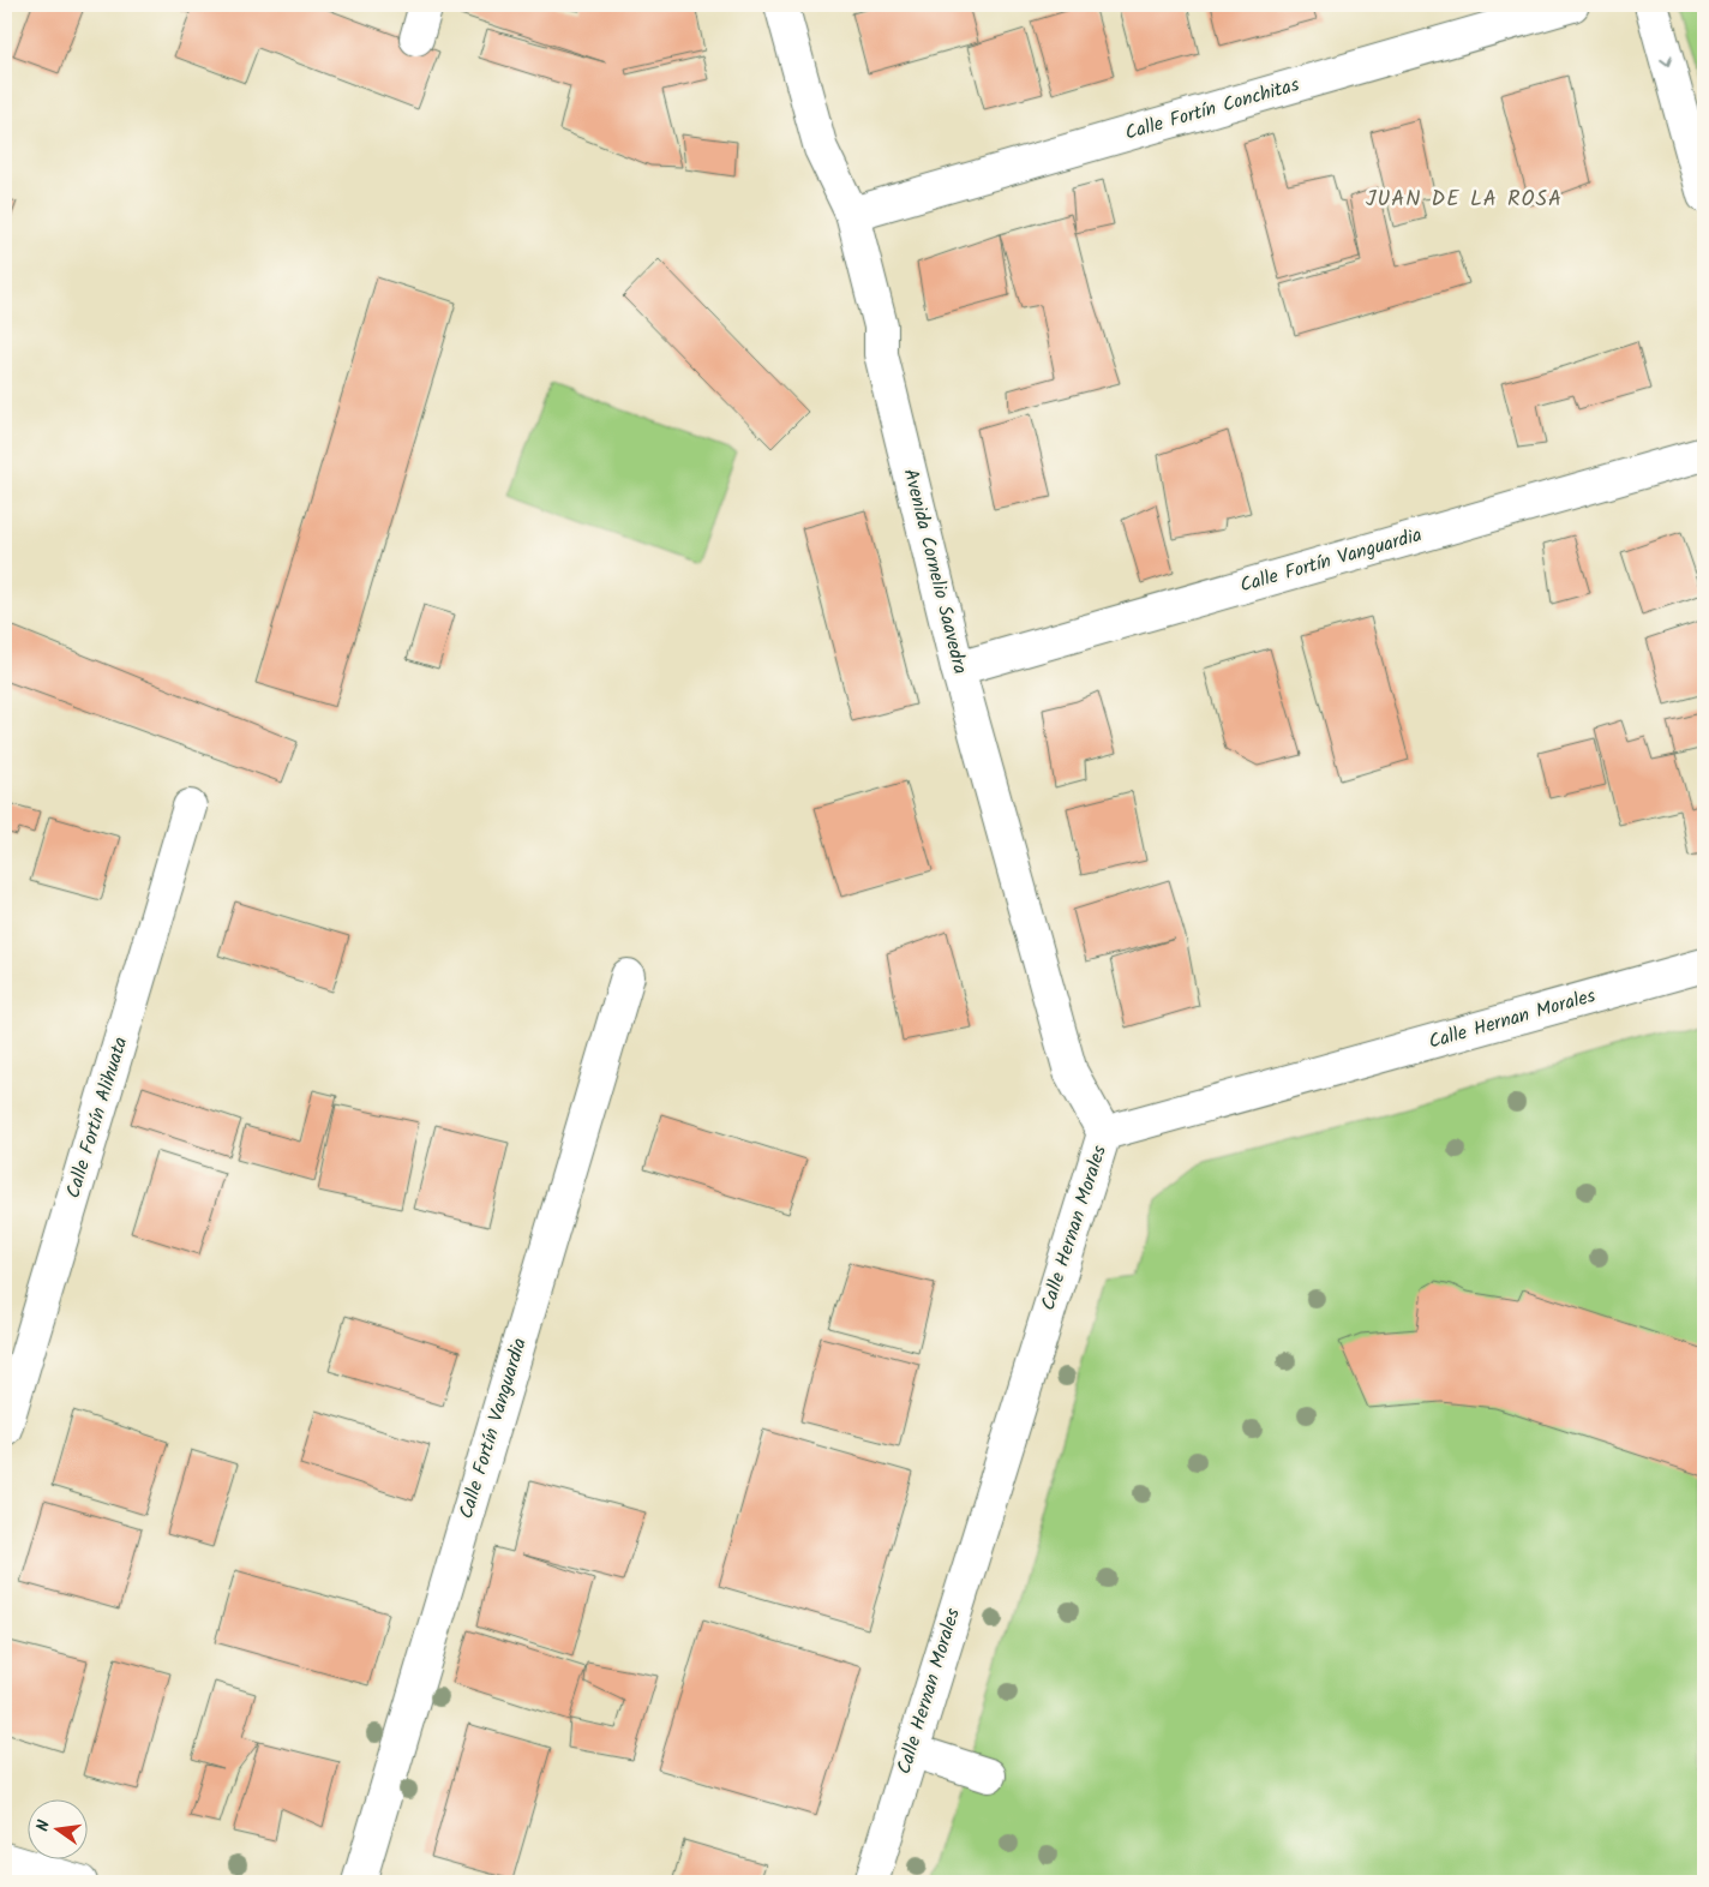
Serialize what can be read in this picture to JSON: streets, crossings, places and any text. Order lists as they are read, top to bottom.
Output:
{
  "streets": {
    "street": [
      "Calle Fortín Conchitas",
      "Calle Fortín Vanguardia",
      "Avenida Cornelio Saavedra",
      "Calle Hernan Morales",
      "Calle Fortín Alihuata"
    ]
  },
  "crossings": [
    ["Calle Fortín Conchitas", "Avenida Cornelio Saavedra"],
    ["Calle Fortín Vanguardia", "Avenida Cornelio Saavedra"],
    ["Avenida Cornelio Saavedra", "Calle Hernan Morales"]
  ],
  "districts": ["JUAN DE LA ROSA"],
  "north": "left"
}
